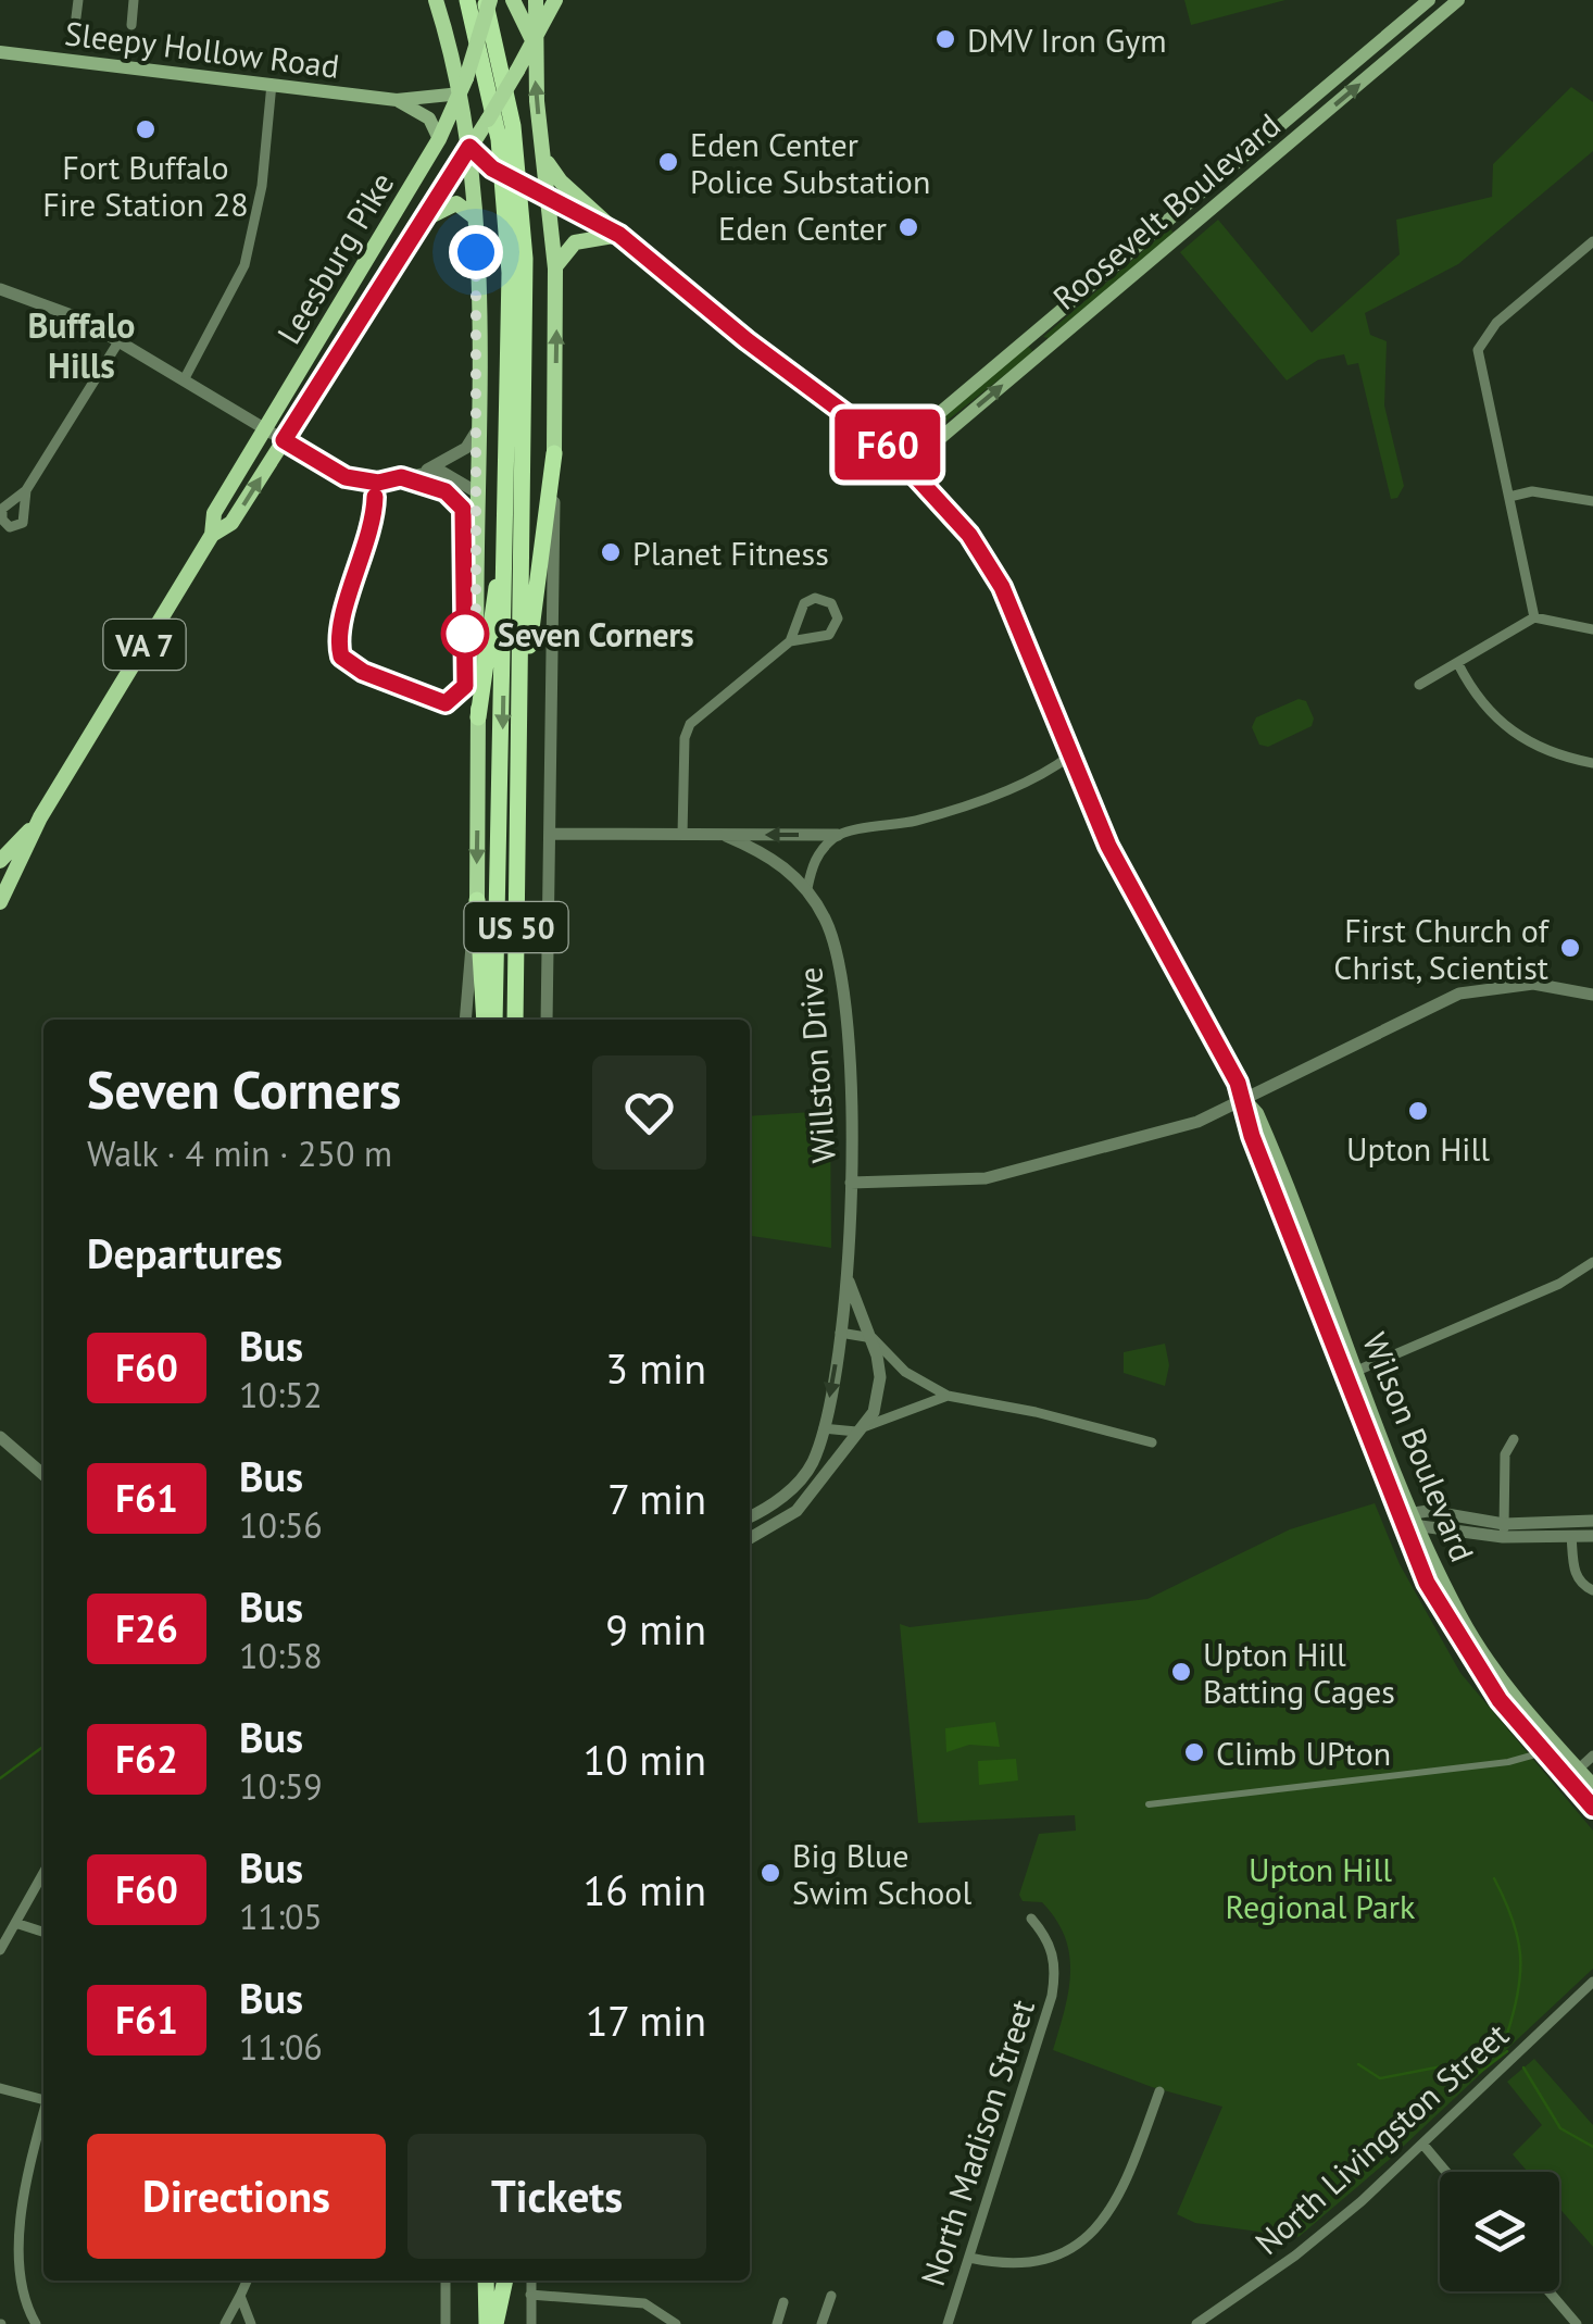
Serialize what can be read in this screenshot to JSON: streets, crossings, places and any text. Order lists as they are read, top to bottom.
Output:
{
  "streets": {
    "highway": ["US 50"],
    "main road": [
      "Sleepy Hollow Road",
      "Roosevelt Boulevard",
      "Leesburg Pike",
      "VA 7",
      "Wilson Boulevard"
    ],
    "street": ["Willston Drive", "North Livingston Street", "North Madison Street"]
  },
  "crossings": [
    ["Sleepy Hollow Road", "Leesburg Pike"],
    ["Roosevelt Boulevard", "Wilson Boulevard"],
    ["Leesburg Pike", "US 50"],
    ["Leesburg Pike", "Wilson Boulevard"]
  ],
  "districts": ["Buffalo Hills"],
  "parks": ["Upton Hill Regional Park"],
  "places": [
    "DMV Iron Gym",
    "Fort Buffalo Fire Station 28",
    "Eden Center Police Substation",
    "Eden Center",
    "Planet Fitness",
    "Seven Corners",
    "First Church of Christ, Scientist",
    "Upton Hill",
    "Upton Hill Batting Cages",
    "Climb UPton",
    "Big Blue Swim School"
  ],
  "lines": ["bus line F60"],
  "page": {
    "on_map": "F60",
    "heading": [
      ["Seven Corners", "Walk · 4 min · 250 m"],
      "Departures"
    ],
    "list": [
      {
        "mark": "F60",
        "name": "Bus",
        "note": "10:52",
        "value": "3 min"
      },
      {
        "mark": "F61",
        "name": "Bus",
        "note": "10:56",
        "value": "7 min"
      },
      {
        "mark": "F26",
        "name": "Bus",
        "note": "10:58",
        "value": "9 min"
      },
      {
        "mark": "F62",
        "name": "Bus",
        "note": "10:59",
        "value": "10 min"
      },
      {
        "mark": "F60",
        "name": "Bus",
        "note": "11:05",
        "value": "16 min"
      },
      {
        "mark": "F61",
        "name": "Bus",
        "note": "11:06",
        "value": "17 min"
      }
    ],
    "buttons": ["Directions", "Tickets"]
  }
}
